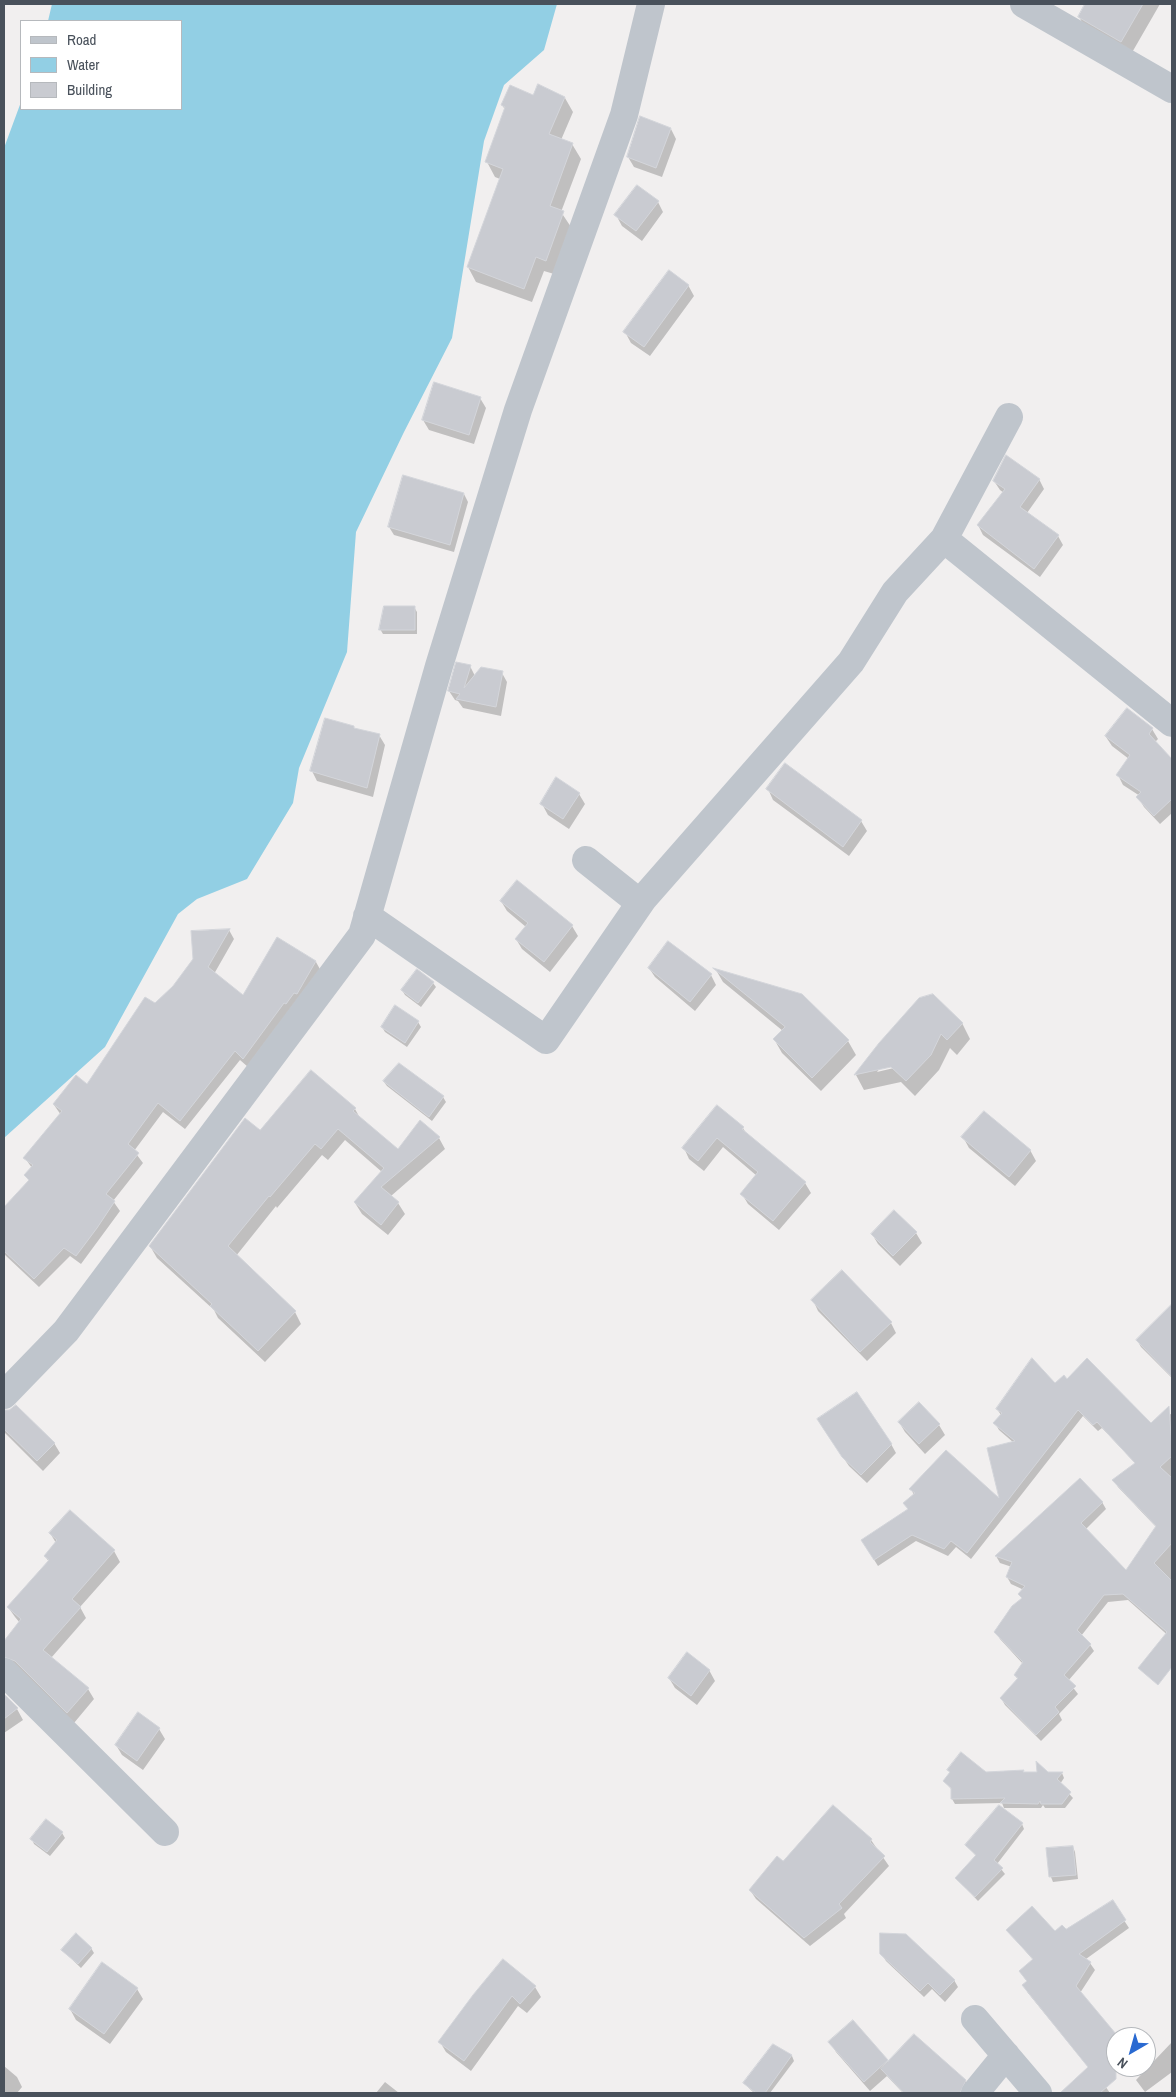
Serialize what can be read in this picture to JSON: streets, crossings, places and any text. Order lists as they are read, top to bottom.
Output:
{
  "legend": ["Road", "Water", "Building"],
  "north": "bottom left"
}
